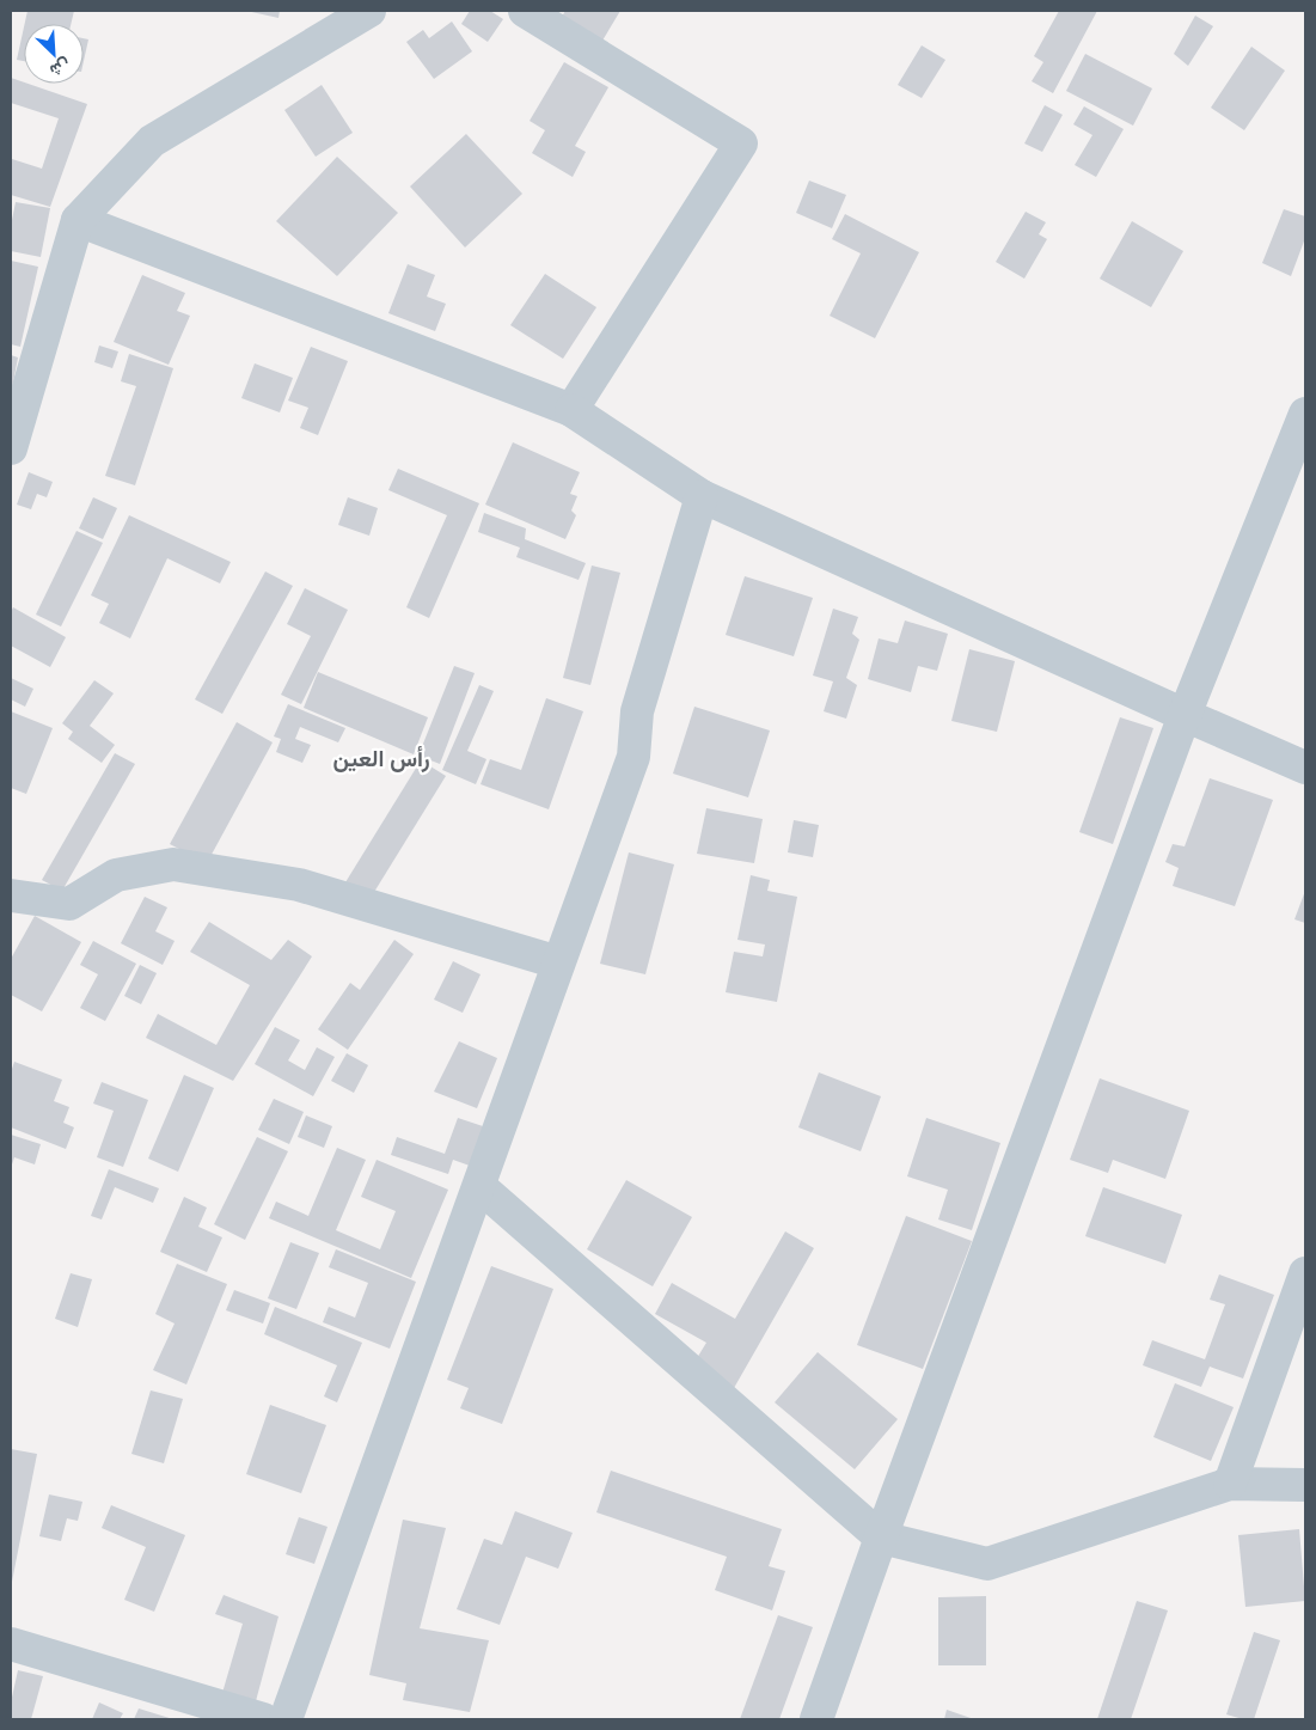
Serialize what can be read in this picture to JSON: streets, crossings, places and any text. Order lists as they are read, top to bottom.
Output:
{
  "districts": ["رأس العين"],
  "north": "bottom right"
}
